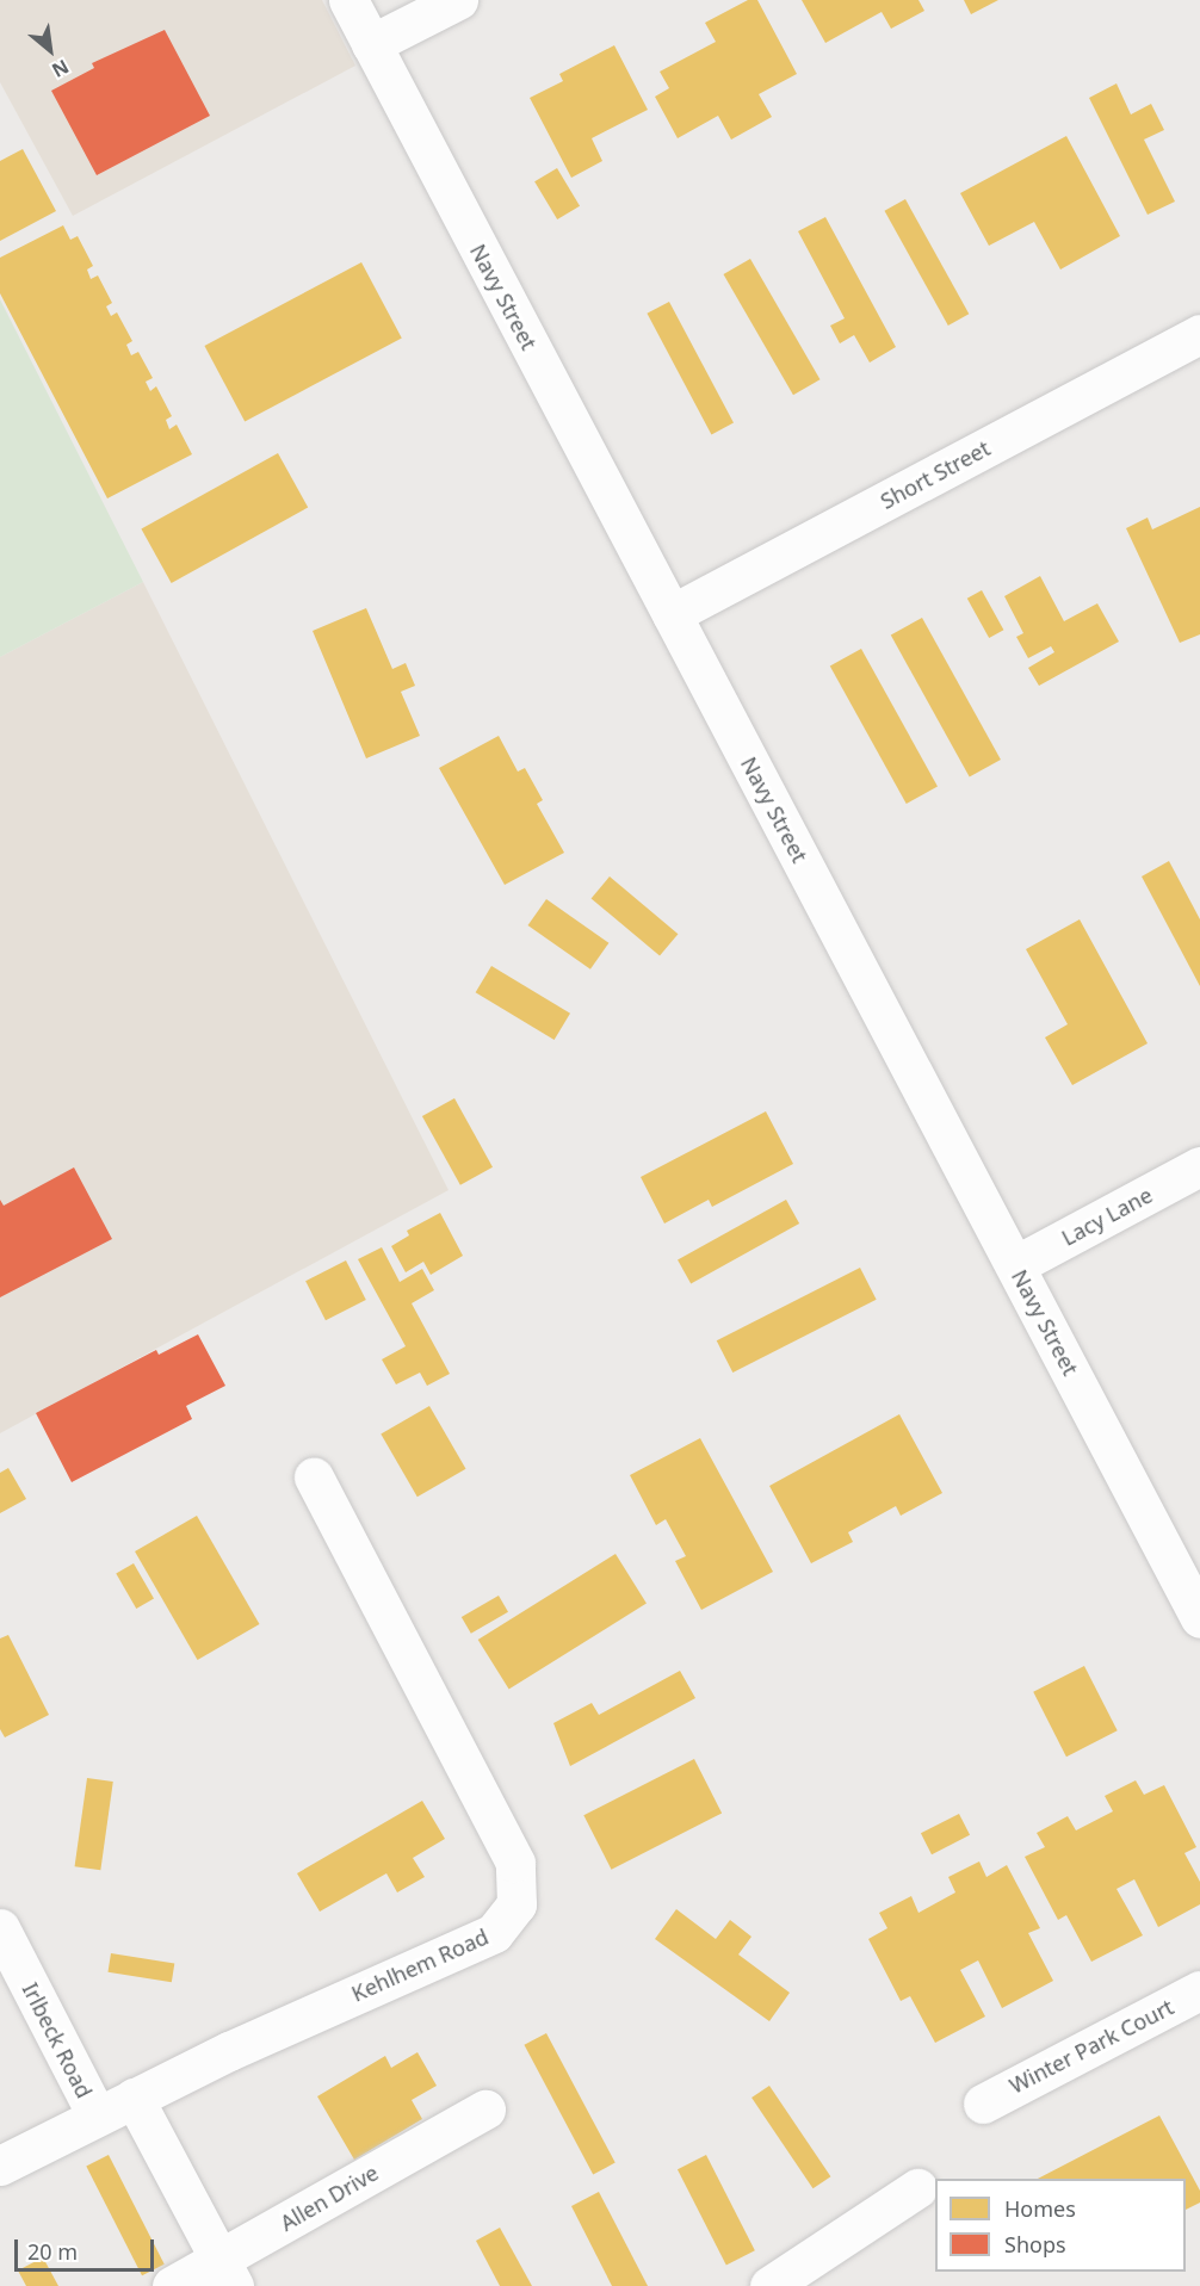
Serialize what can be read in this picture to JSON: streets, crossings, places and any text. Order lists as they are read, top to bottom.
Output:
{
  "streets": {
    "street": [
      "Navy Street",
      "Short Street",
      "Lacy Lane",
      "Kehlhem Road",
      "Irlbeck Road",
      "Winter Park Court",
      "Allen Drive"
    ]
  },
  "crossings": [
    ["Navy Street", "Short Street"],
    ["Navy Street", "Lacy Lane"],
    ["Kehlhem Road", "Irlbeck Road"]
  ],
  "legend": ["Homes", "Shops"],
  "scale_bar": "20 m",
  "north": "bottom right"
}
